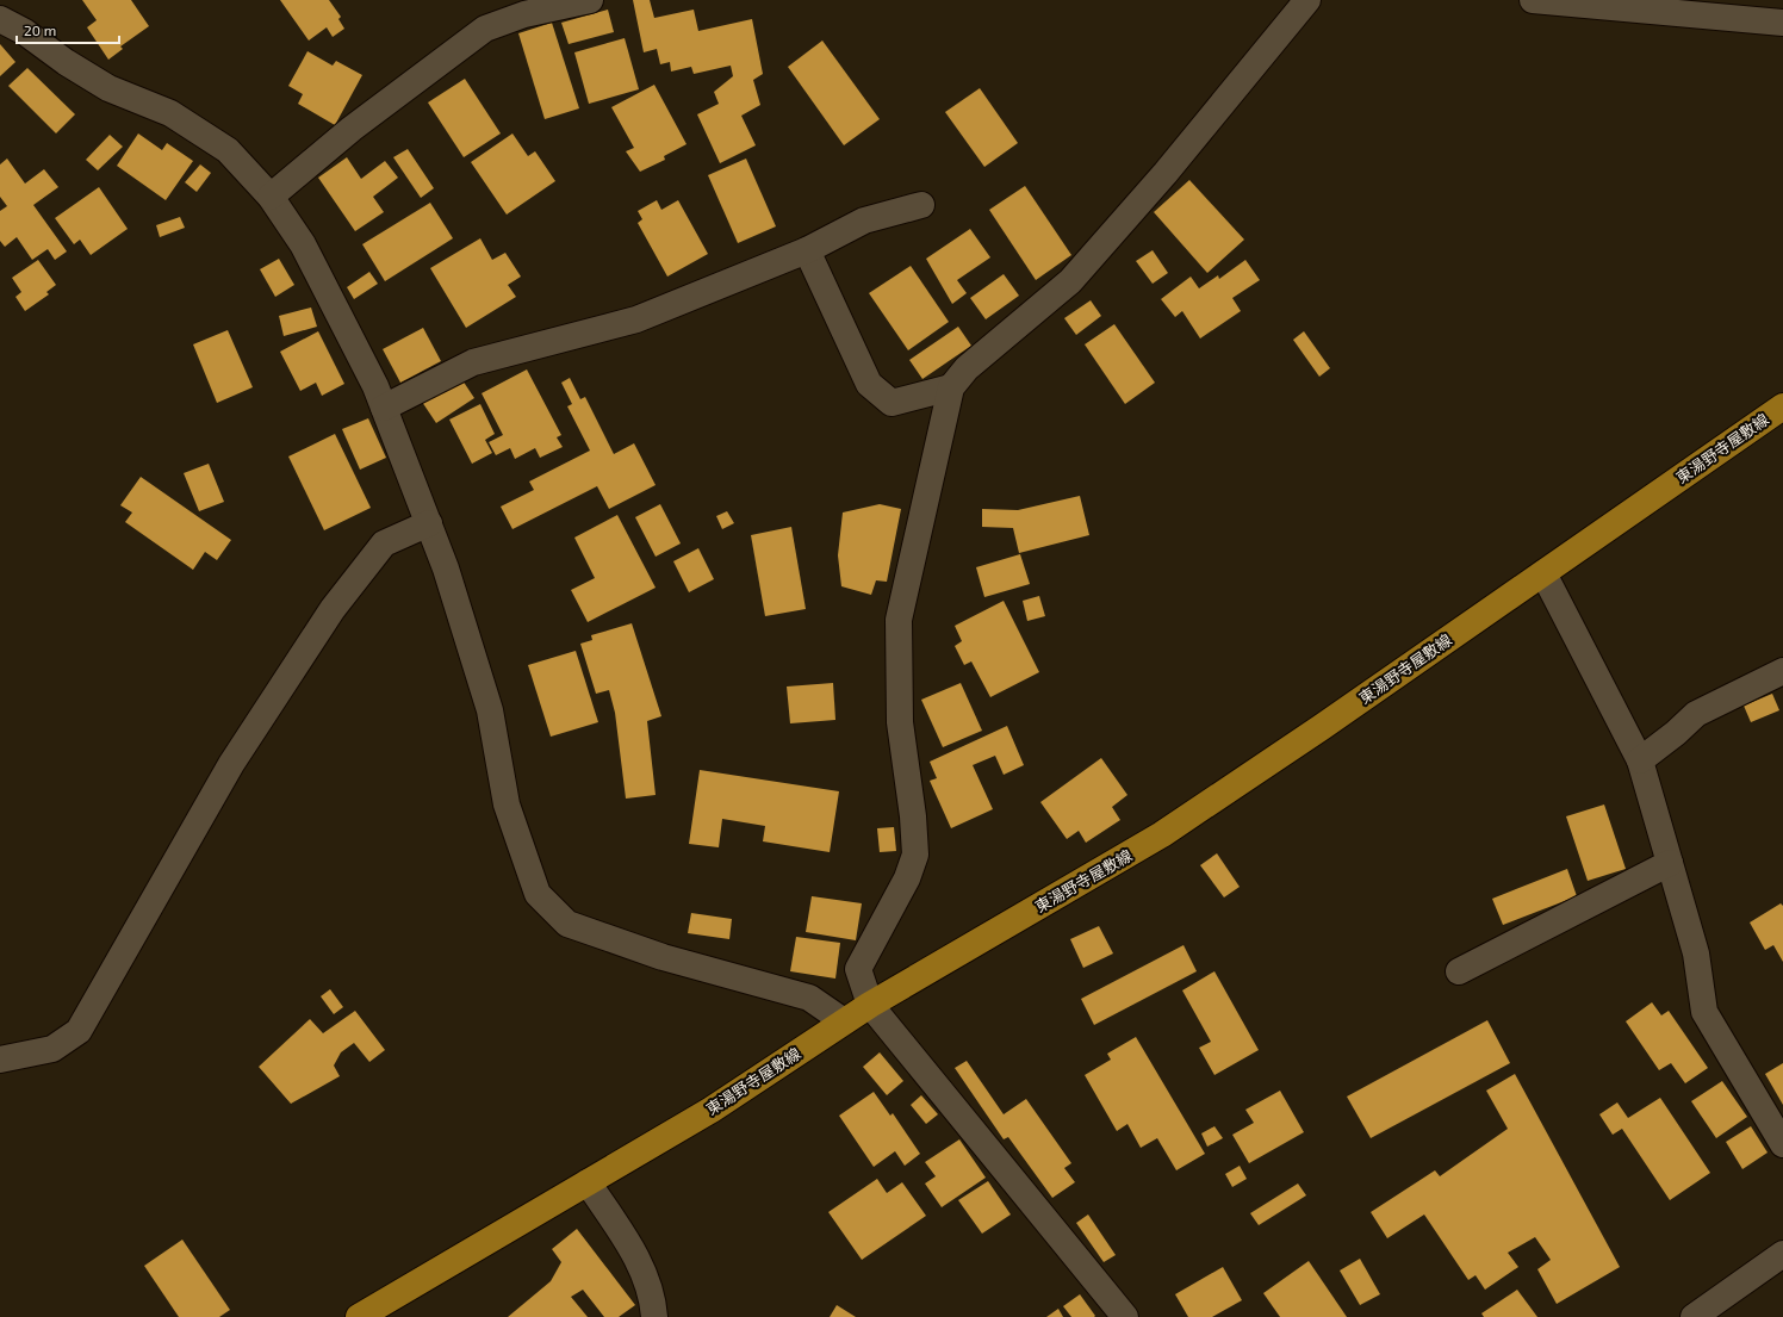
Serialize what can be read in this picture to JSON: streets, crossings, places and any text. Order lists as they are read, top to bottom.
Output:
{
  "streets": {
    "main road": ["東湯野寺屋敷線"]
  },
  "scale_bar": "20 m"
}
